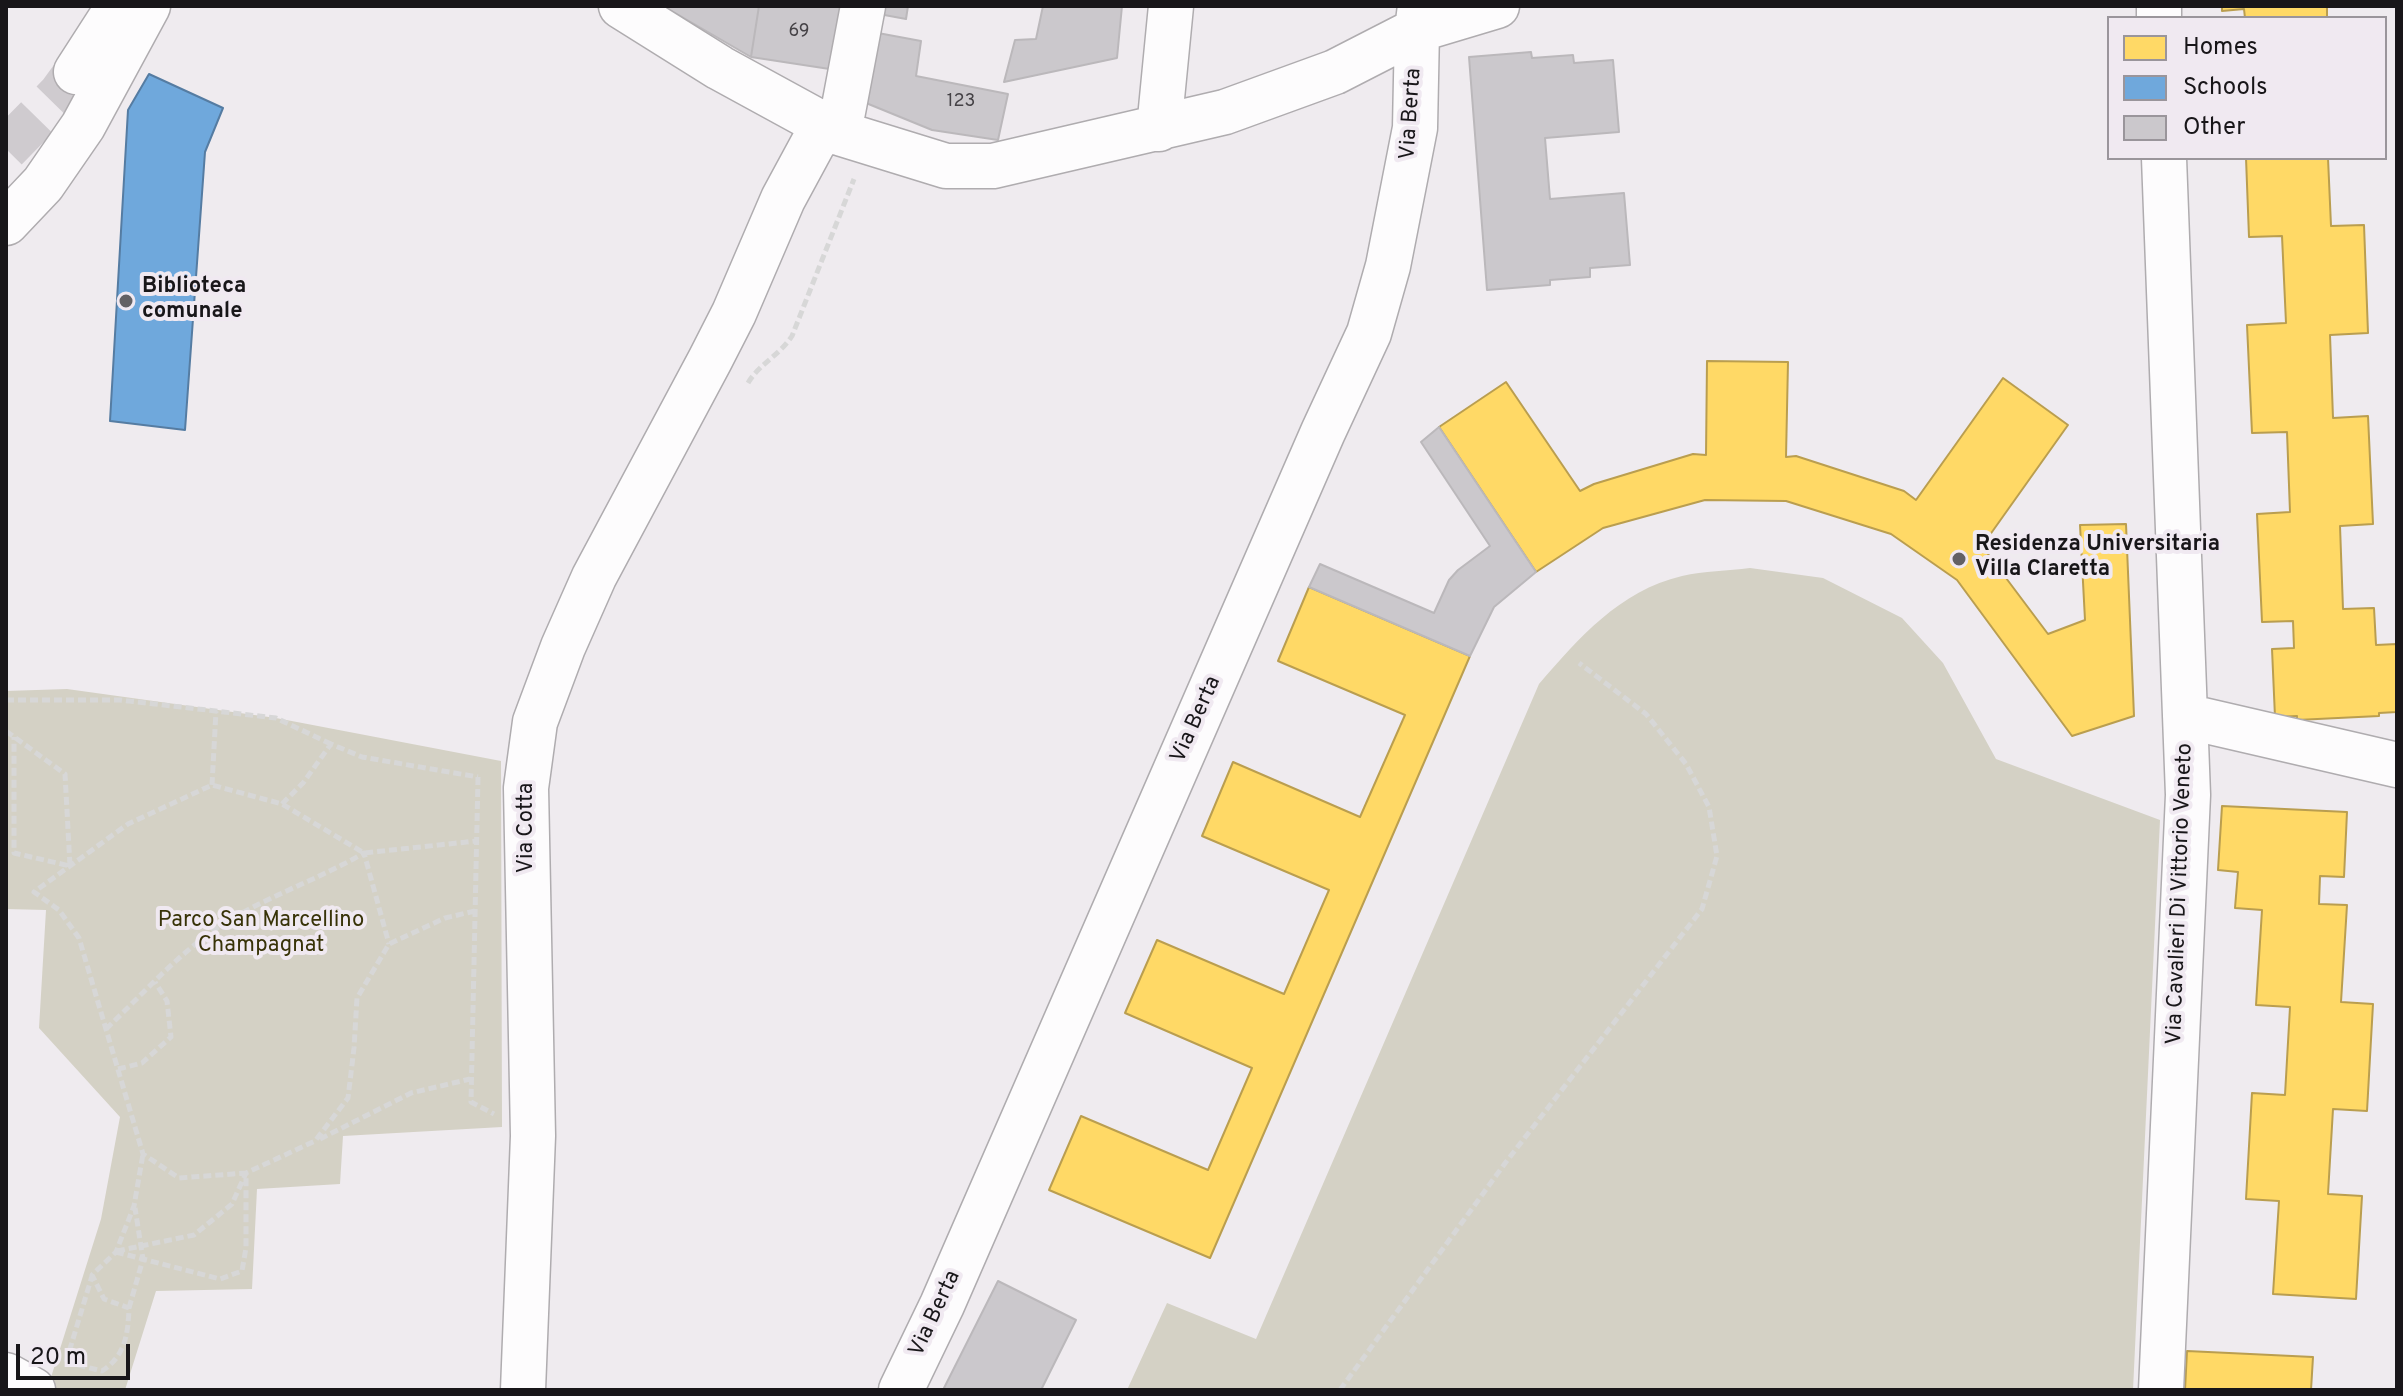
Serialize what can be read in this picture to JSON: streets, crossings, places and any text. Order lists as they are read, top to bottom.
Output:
{
  "streets": {
    "street": ["Via Berta", "Via Cotta", "Via Cavalieri Di Vittorio Veneto"]
  },
  "parks": ["Parco San Marcellino Champagnat"],
  "places": ["Biblioteca comunale", "Residenza Universitaria Villa Claretta"],
  "house_numbers": ["69", "123"],
  "legend": ["Homes", "Schools", "Other"],
  "scale_bar": "20 m"
}
